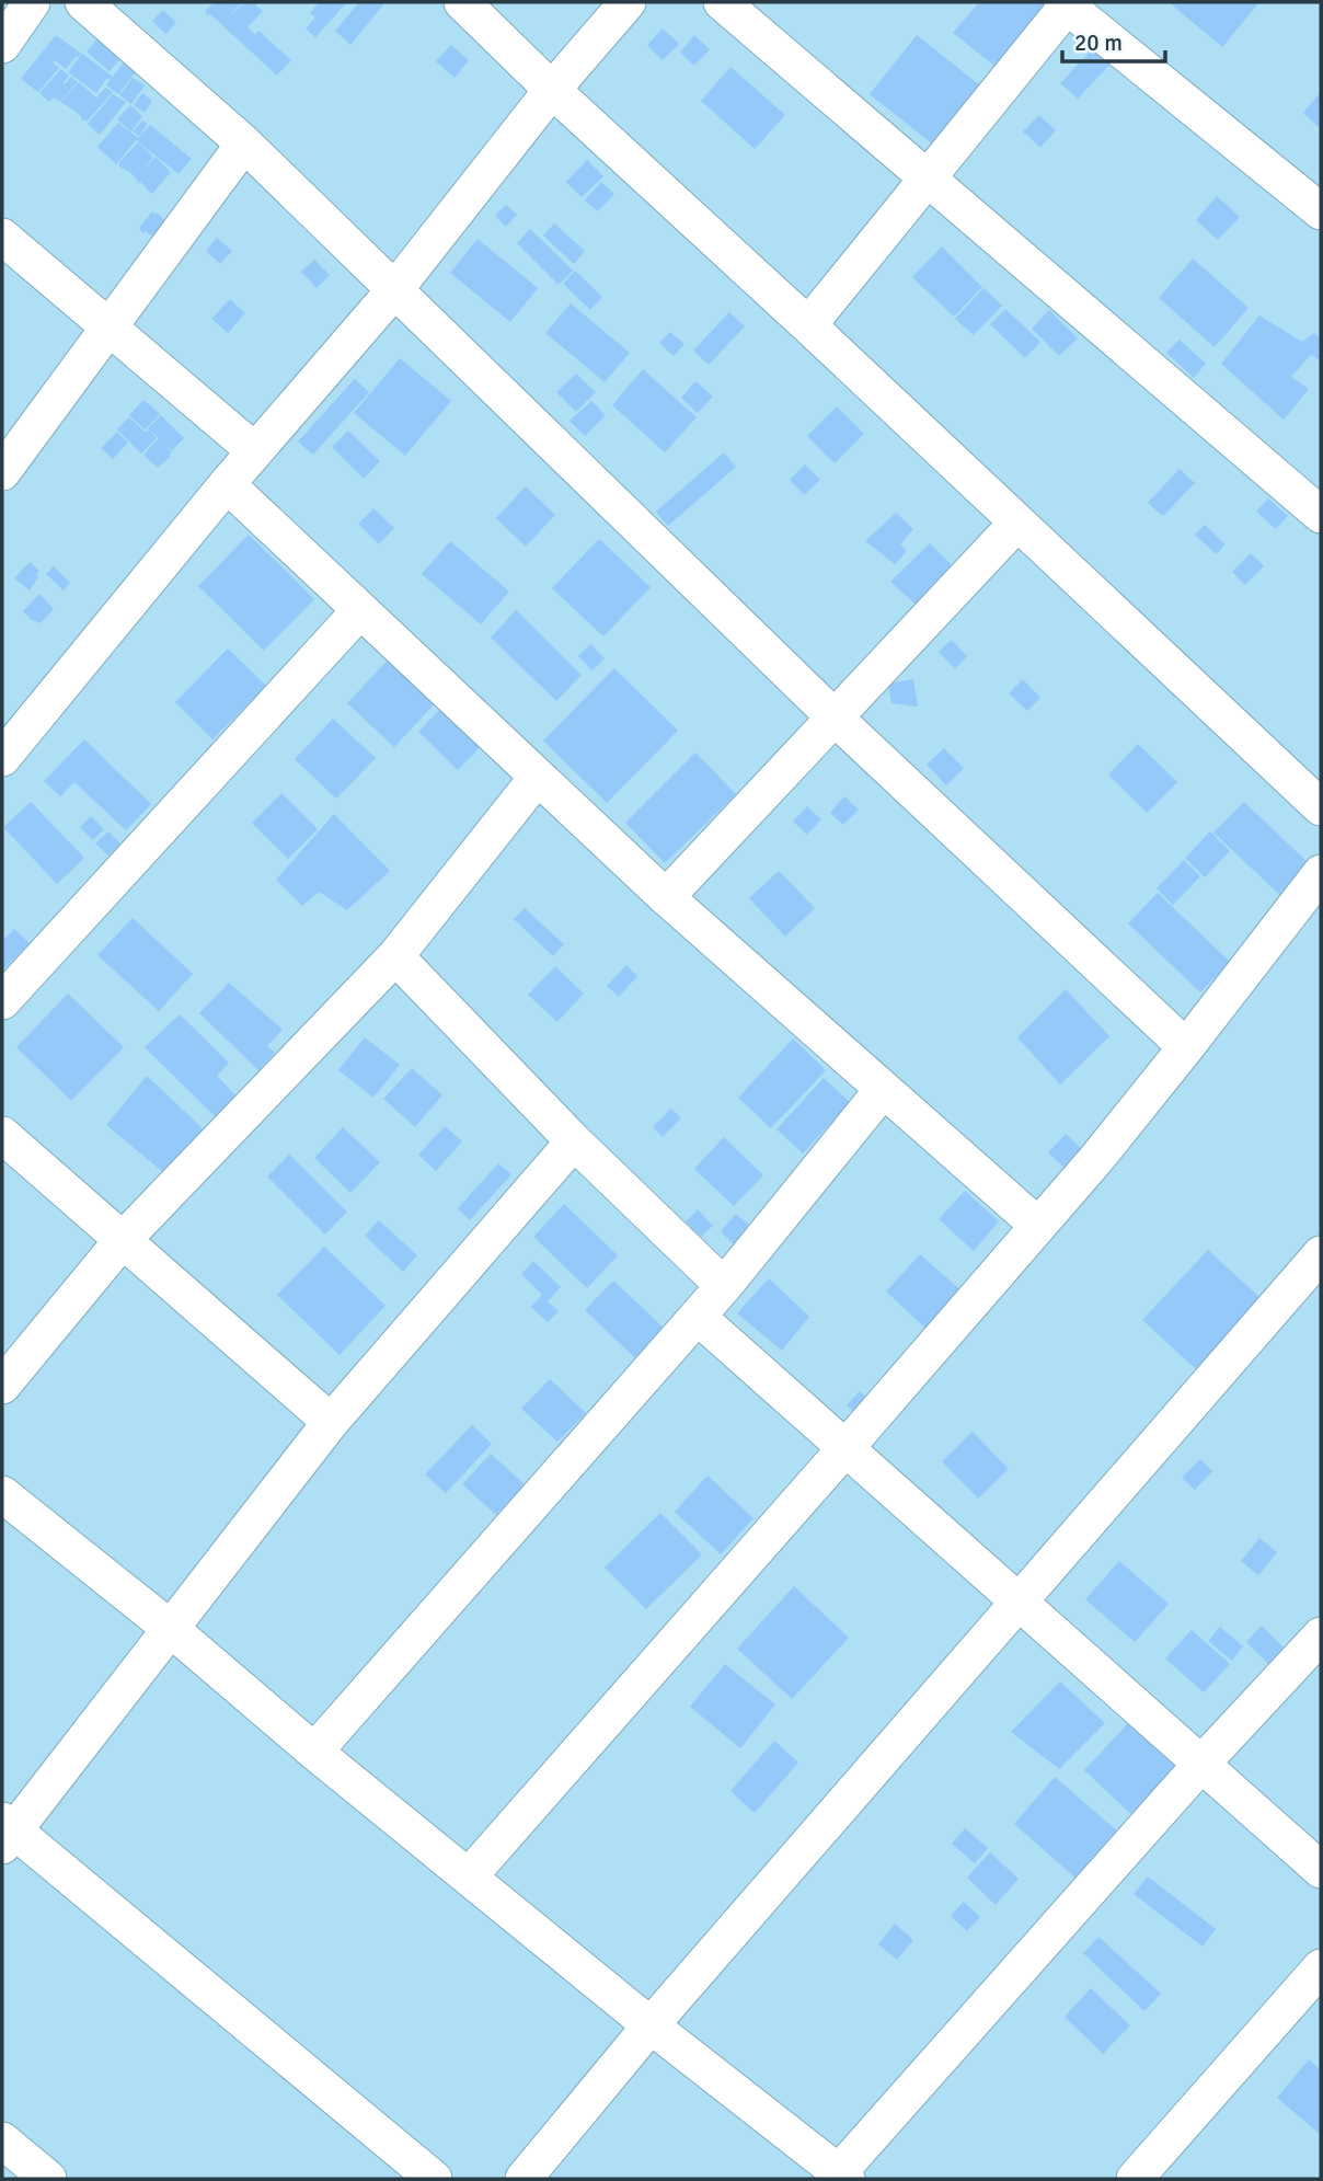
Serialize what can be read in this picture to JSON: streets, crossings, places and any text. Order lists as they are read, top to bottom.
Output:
{
  "scale_bar": "20 m"
}
